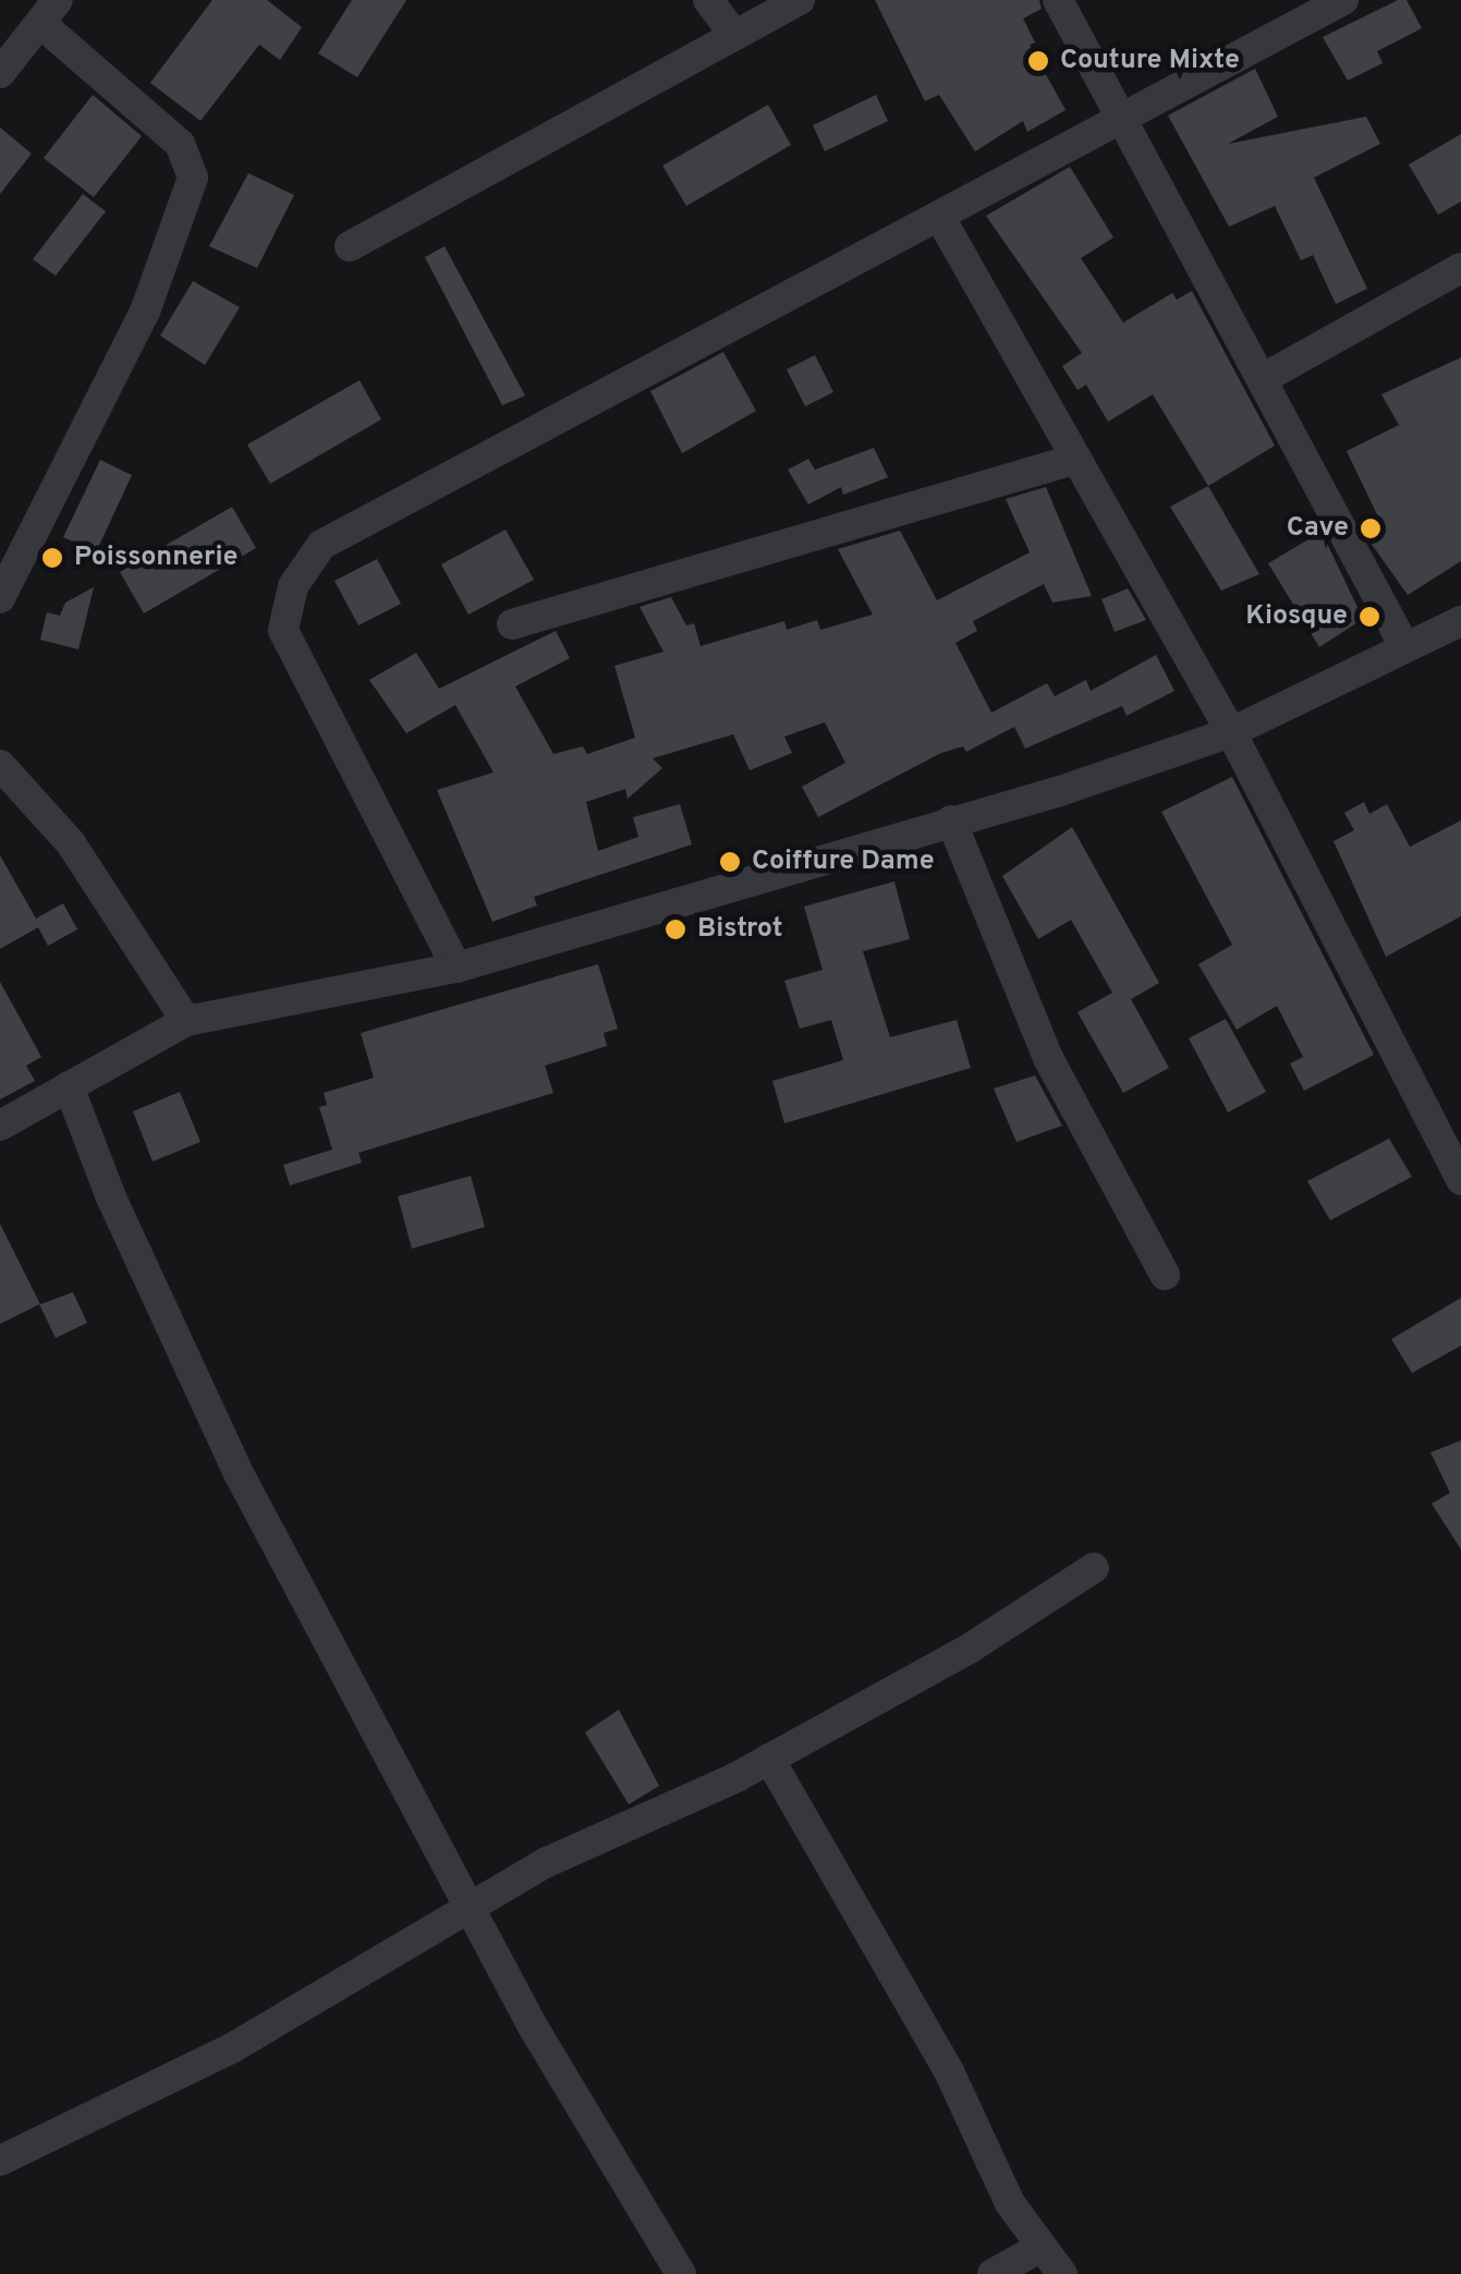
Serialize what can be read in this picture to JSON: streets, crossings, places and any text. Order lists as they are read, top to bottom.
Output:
{
  "places": [
    "Couture Mixte",
    "Cave",
    "Poissonnerie",
    "Kiosque",
    "Coiffure Dame",
    "Bistrot"
  ]
}
